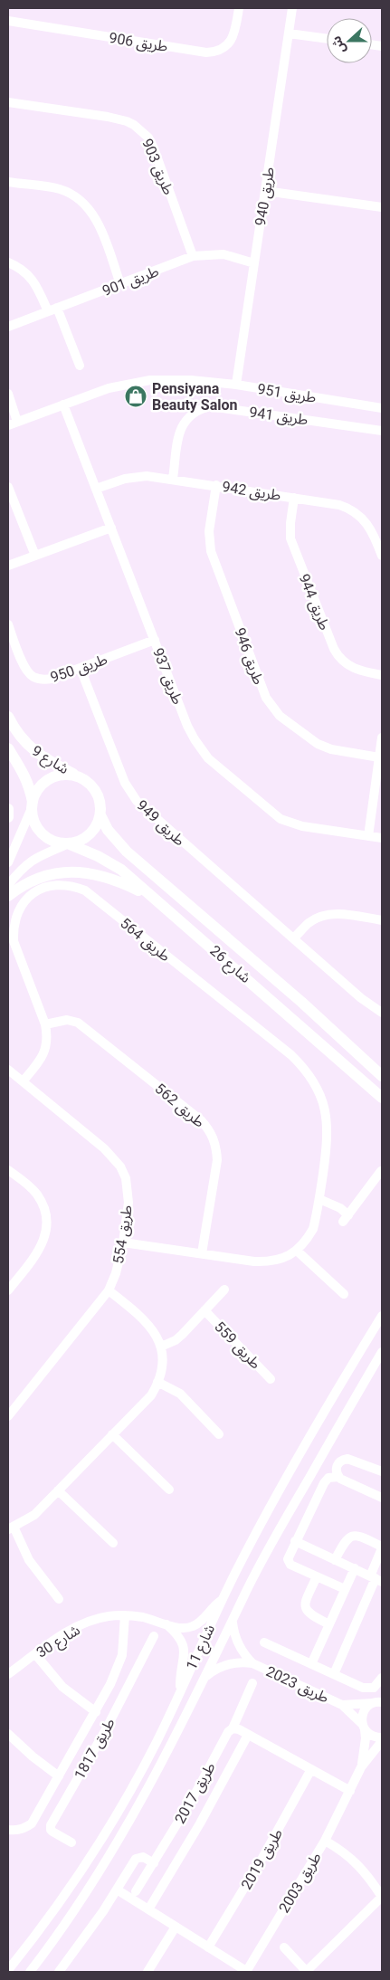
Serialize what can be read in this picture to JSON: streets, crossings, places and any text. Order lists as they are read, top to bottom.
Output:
{
  "streets": {
    "main road": ["شارع 9", "شارع 26"],
    "street": [
      "طريق 906",
      "طريق 903",
      "طريق 940",
      "طريق 901",
      "طريق 951",
      "طريق 941",
      "طريق 942",
      "طريق 944",
      "طريق 946",
      "طريق 950",
      "طريق 937",
      "طريق 949",
      "طريق 564",
      "طريق 562",
      "طريق 554",
      "طريق 559",
      "شارع 30",
      "شارع 11",
      "طريق 2023",
      "طريق 1817",
      "طريق 2017",
      "طريق 2019",
      "طريق 2003"
    ]
  },
  "crossings": [
    ["طريق 903", "طريق 901"],
    ["طريق 940", "طريق 901"],
    ["طريق 940", "طريق 951"],
    ["طريق 951", "طريق 937"],
    ["طريق 941", "طريق 942"],
    ["طريق 942", "طريق 944"],
    ["طريق 942", "طريق 946"],
    ["طريق 942", "طريق 937"],
    ["طريق 950", "طريق 937"],
    ["طريق 950", "طريق 949"],
    ["شارع 9", "شارع 26"],
    ["طريق 564", "طريق 562"],
    ["طريق 564", "طريق 554"],
    ["شارع 30", "شارع 11"],
    ["شارع 30", "طريق 1817"],
    ["شارع 11", "طريق 2023"]
  ],
  "places": {
    "shop": ["Pensiyana Beauty Salon"]
  },
  "north": "left"
}
